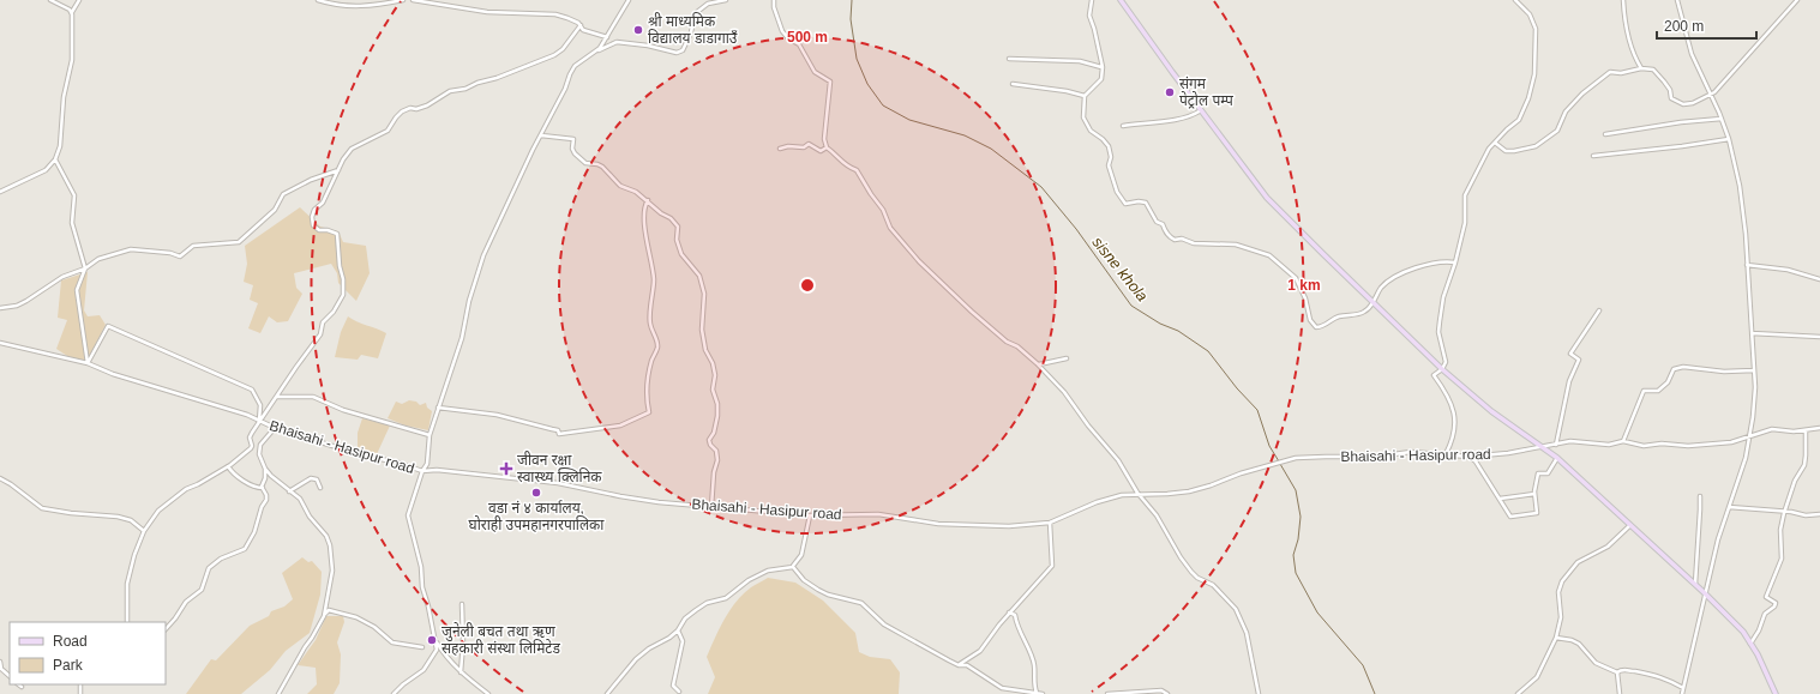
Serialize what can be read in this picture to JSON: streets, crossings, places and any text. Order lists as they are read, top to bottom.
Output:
{
  "streets": {
    "street": ["Bhaisahi - Hasipur road"]
  },
  "water": ["sisne khola"],
  "places": {
    "other": [
      "श्री माध्यमिक विद्यालय डाडागाउँ",
      "संगम पेट्रोल पम्प",
      "वडा नं ४ कार्यालय, घोराही उपमहानगरपालिका",
      "जुनेली बचत तथा ऋण सहकारी संस्था लिमिटेड"
    ],
    "health": ["जीवन रक्षा स्वास्थ्य क्लिनिक"]
  },
  "legend": ["Road", "Park"],
  "scale_bar": "200 m",
  "rings": ["500 m", "1 km"]
}
